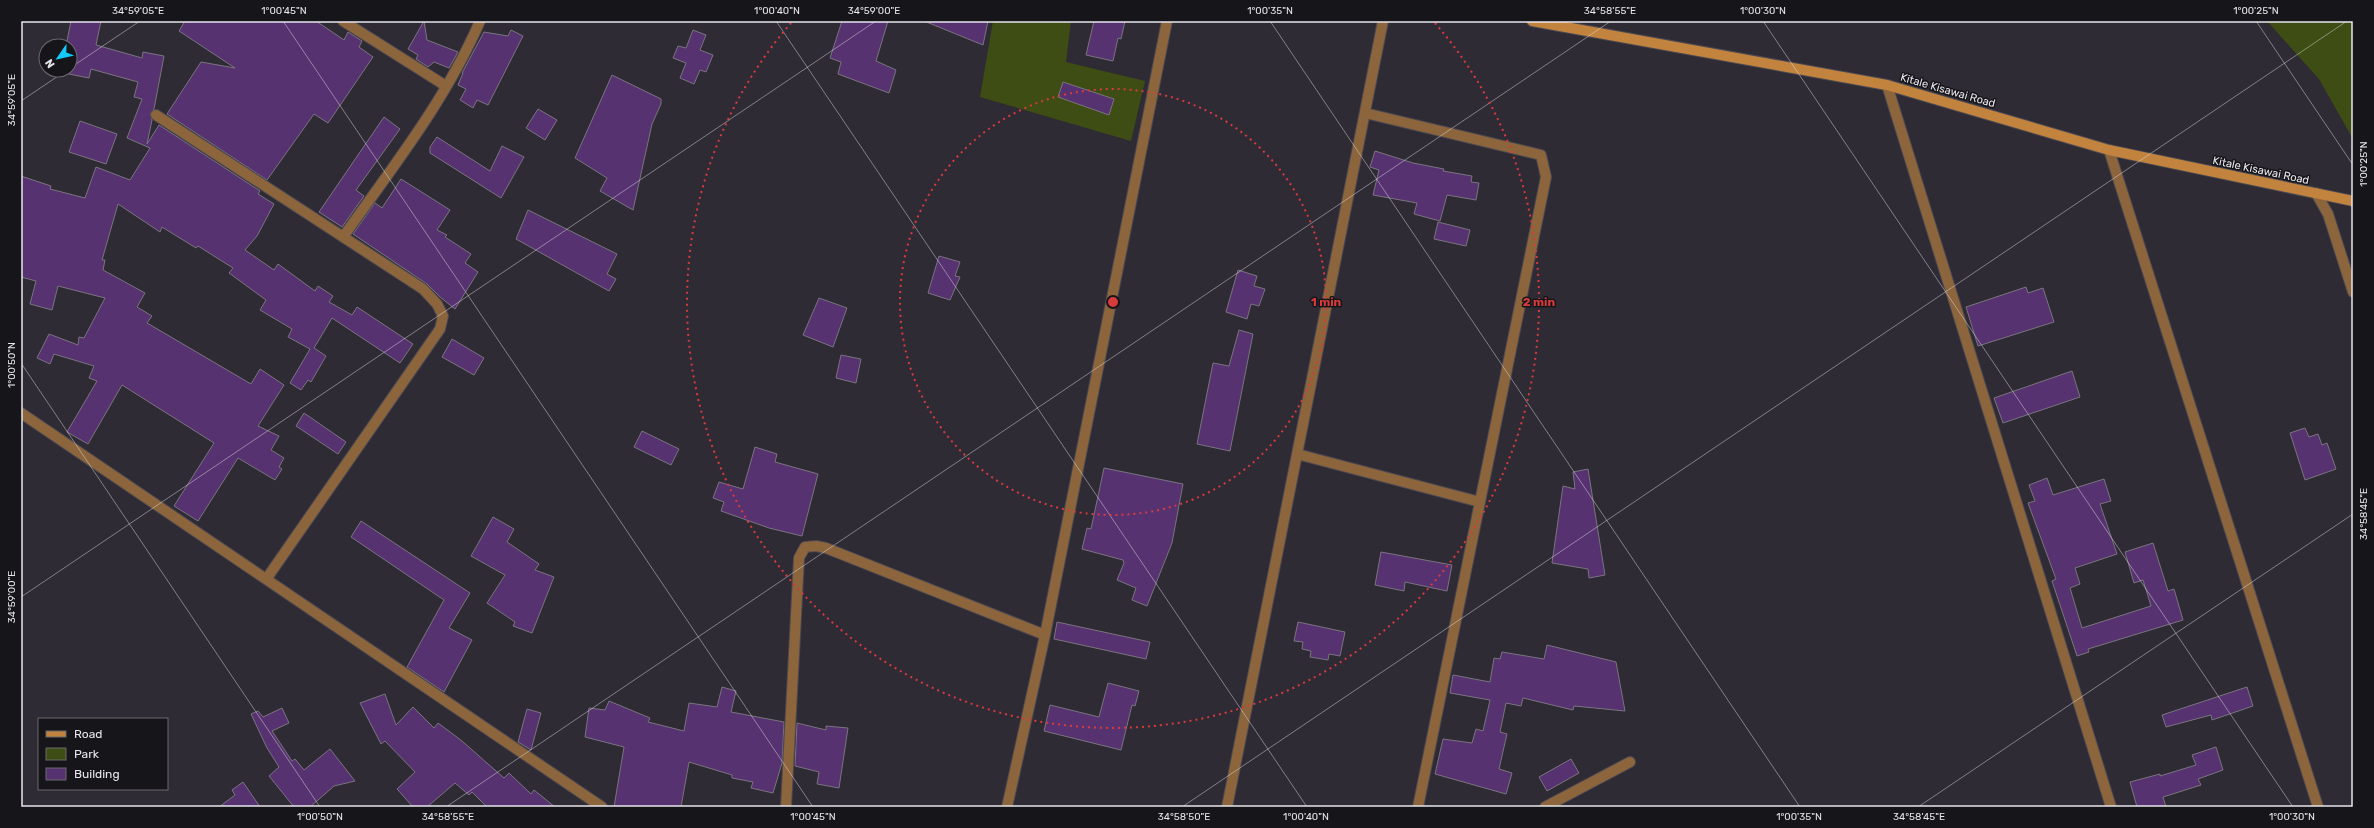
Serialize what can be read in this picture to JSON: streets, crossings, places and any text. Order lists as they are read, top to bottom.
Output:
{
  "streets": {
    "street": ["Kitale Kisawai Road"]
  },
  "legend": ["Road", "Park", "Building"],
  "north": "bottom left",
  "coordinates": [
    "34°59'05\"E",
    "1°00'45\"N",
    "1°00'40\"N",
    "34°59'00\"E",
    "1°00'35\"N",
    "34°58'55\"E",
    "1°00'30\"N",
    "1°00'25\"N",
    "1°00'50\"N",
    "34°58'45\"E",
    "34°58'50\"E"
  ],
  "rings": ["1 min", "2 min"]
}
